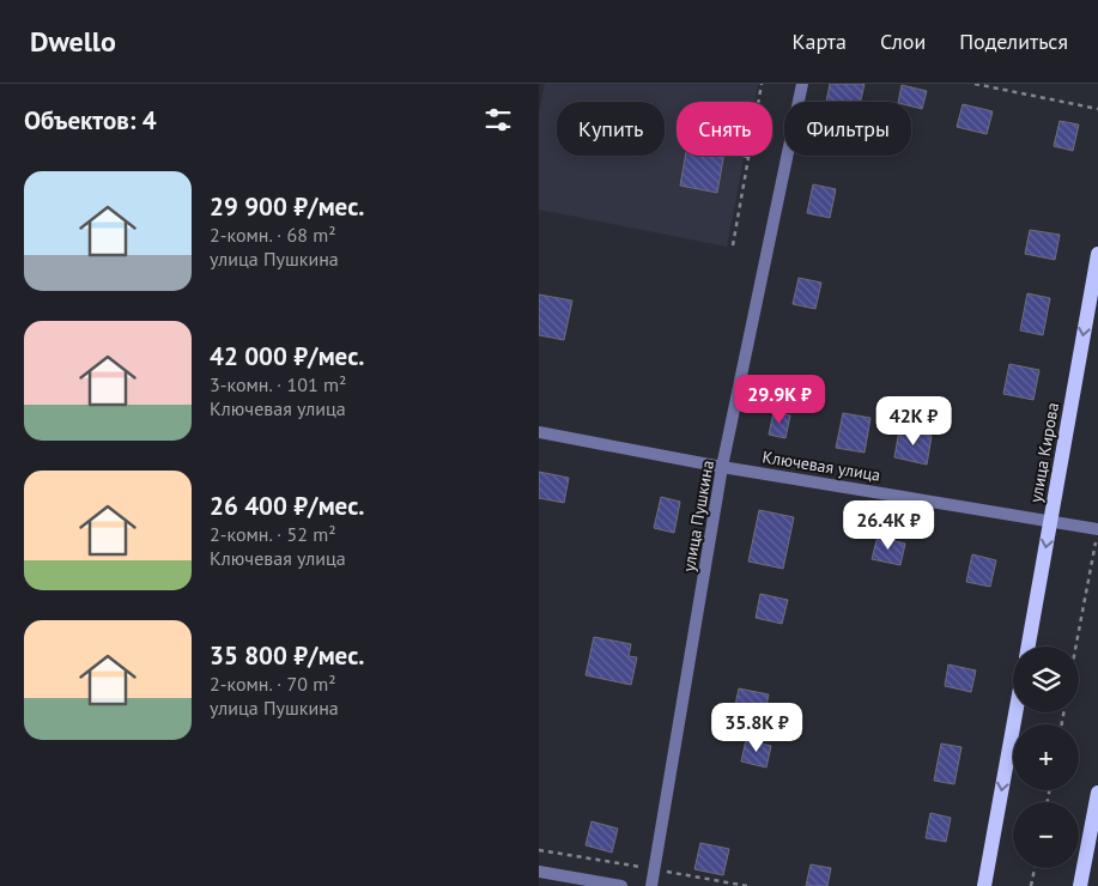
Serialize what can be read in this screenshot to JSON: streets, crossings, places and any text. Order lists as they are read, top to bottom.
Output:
{
  "streets": {
    "main road": ["улица Кирова"],
    "street": ["Ключевая улица", "улица Пушкина"]
  },
  "crossings": [
    ["улица Кирова", "Ключевая улица"],
    ["Ключевая улица", "улица Пушкина"]
  ],
  "one_way": ["улица Кирова"],
  "page": {
    "header": "Dwello",
    "nav": ["Карта", "Слои", "Поделиться"],
    "heading": "Объектов: 4",
    "chip": ["Купить", "Снять", "Фильтры"],
    "list": [
      {
        "name": "29 900 ₽/мес.",
        "note": "2-комн. · 68 m² · улица Пушкина"
      },
      {
        "name": "42 000 ₽/мес.",
        "note": "3-комн. · 101 m² · Ключевая улица"
      },
      {
        "name": "26 400 ₽/мес.",
        "note": "2-комн. · 52 m² · Ключевая улица"
      },
      {
        "name": "35 800 ₽/мес.",
        "note": "2-комн. · 70 m² · улица Пушкина"
      }
    ],
    "price": [
      "29.9K ₽",
      "42K ₽",
      "26.4K ₽",
      "35.8K ₽"
    ],
    "map_buttons": ["+", "−"]
  }
}
